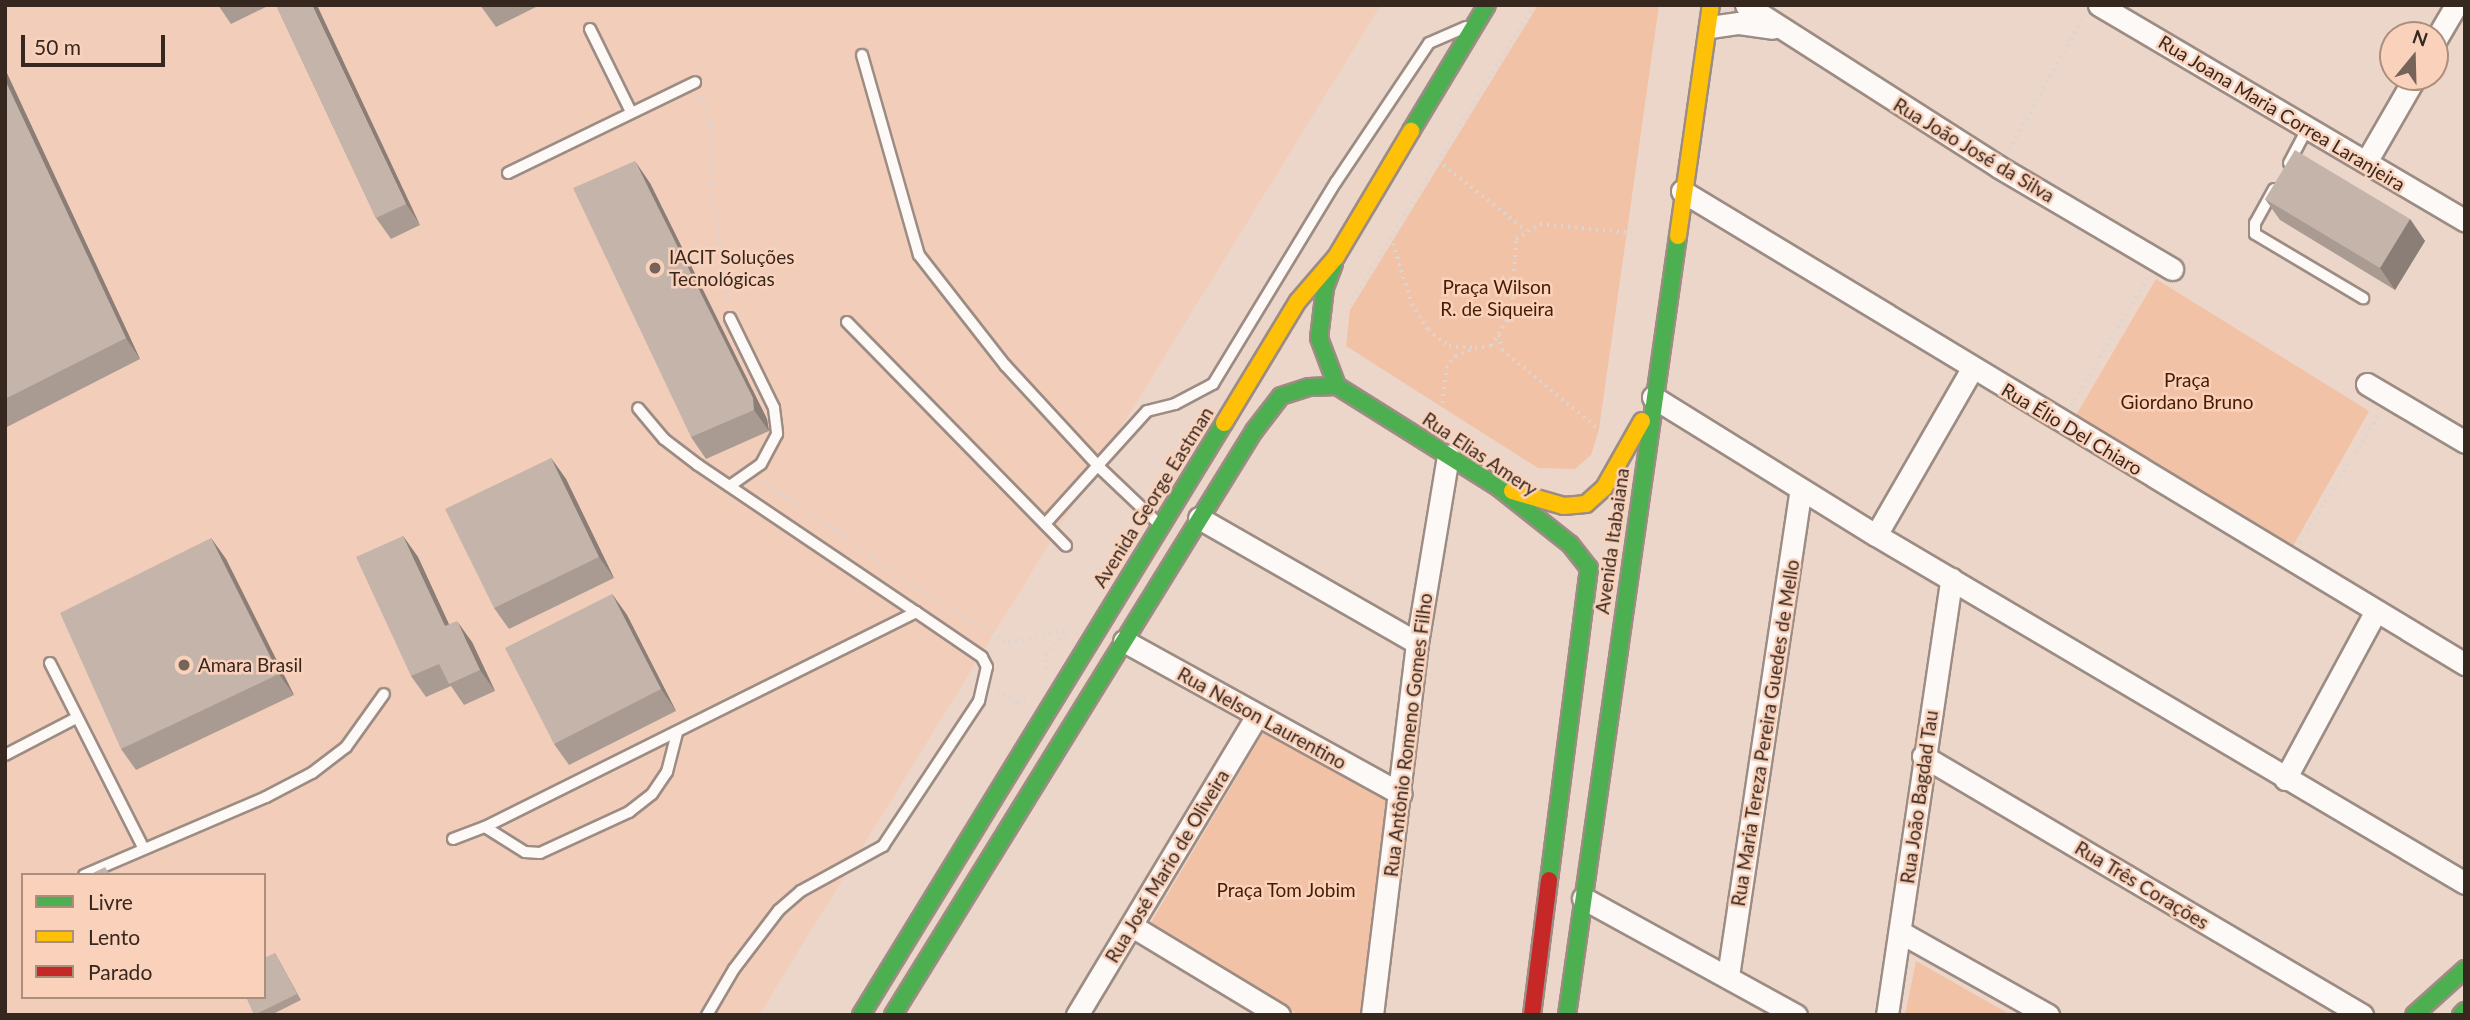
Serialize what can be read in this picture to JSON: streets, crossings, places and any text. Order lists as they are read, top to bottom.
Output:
{
  "streets": {
    "main road": ["Rua Elias Amery", "Avenida George Eastman", "Avenida Itabaiana"],
    "street": [
      "Rua Joana Maria Correa Laranjeira",
      "Rua João José da Silva",
      "Rua Élio Del Chiaro",
      "Rua Nelson Laurentino",
      "Rua Maria Tereza Pereira Guedes de Mello",
      "Rua Antônio Romeno Gomes Filho",
      "Rua João Bagdad Tau",
      "Rua José Mario de Oliveira",
      "Rua Três Corações"
    ]
  },
  "crossings": [
    ["Rua João José da Silva", "Avenida Itabaiana"],
    ["Rua Élio Del Chiaro", "Avenida Itabaiana"],
    ["Rua Elias Amery", "Avenida Itabaiana"],
    ["Rua Elias Amery", "Rua Antônio Romeno Gomes Filho"],
    ["Rua Nelson Laurentino", "Rua Antônio Romeno Gomes Filho"],
    ["Rua Nelson Laurentino", "Rua José Mario de Oliveira"],
    ["Rua João Bagdad Tau", "Rua Três Corações"]
  ],
  "parks": ["Praça Wilson R. de Siqueira", "Praça Giordano Bruno", "Praça Tom Jobim"],
  "places": ["IACIT Soluções Tecnológicas", "Amara Brasil"],
  "legend": ["Livre", "Lento", "Parado"],
  "scale_bar": "50 m",
  "north": "top"
}
